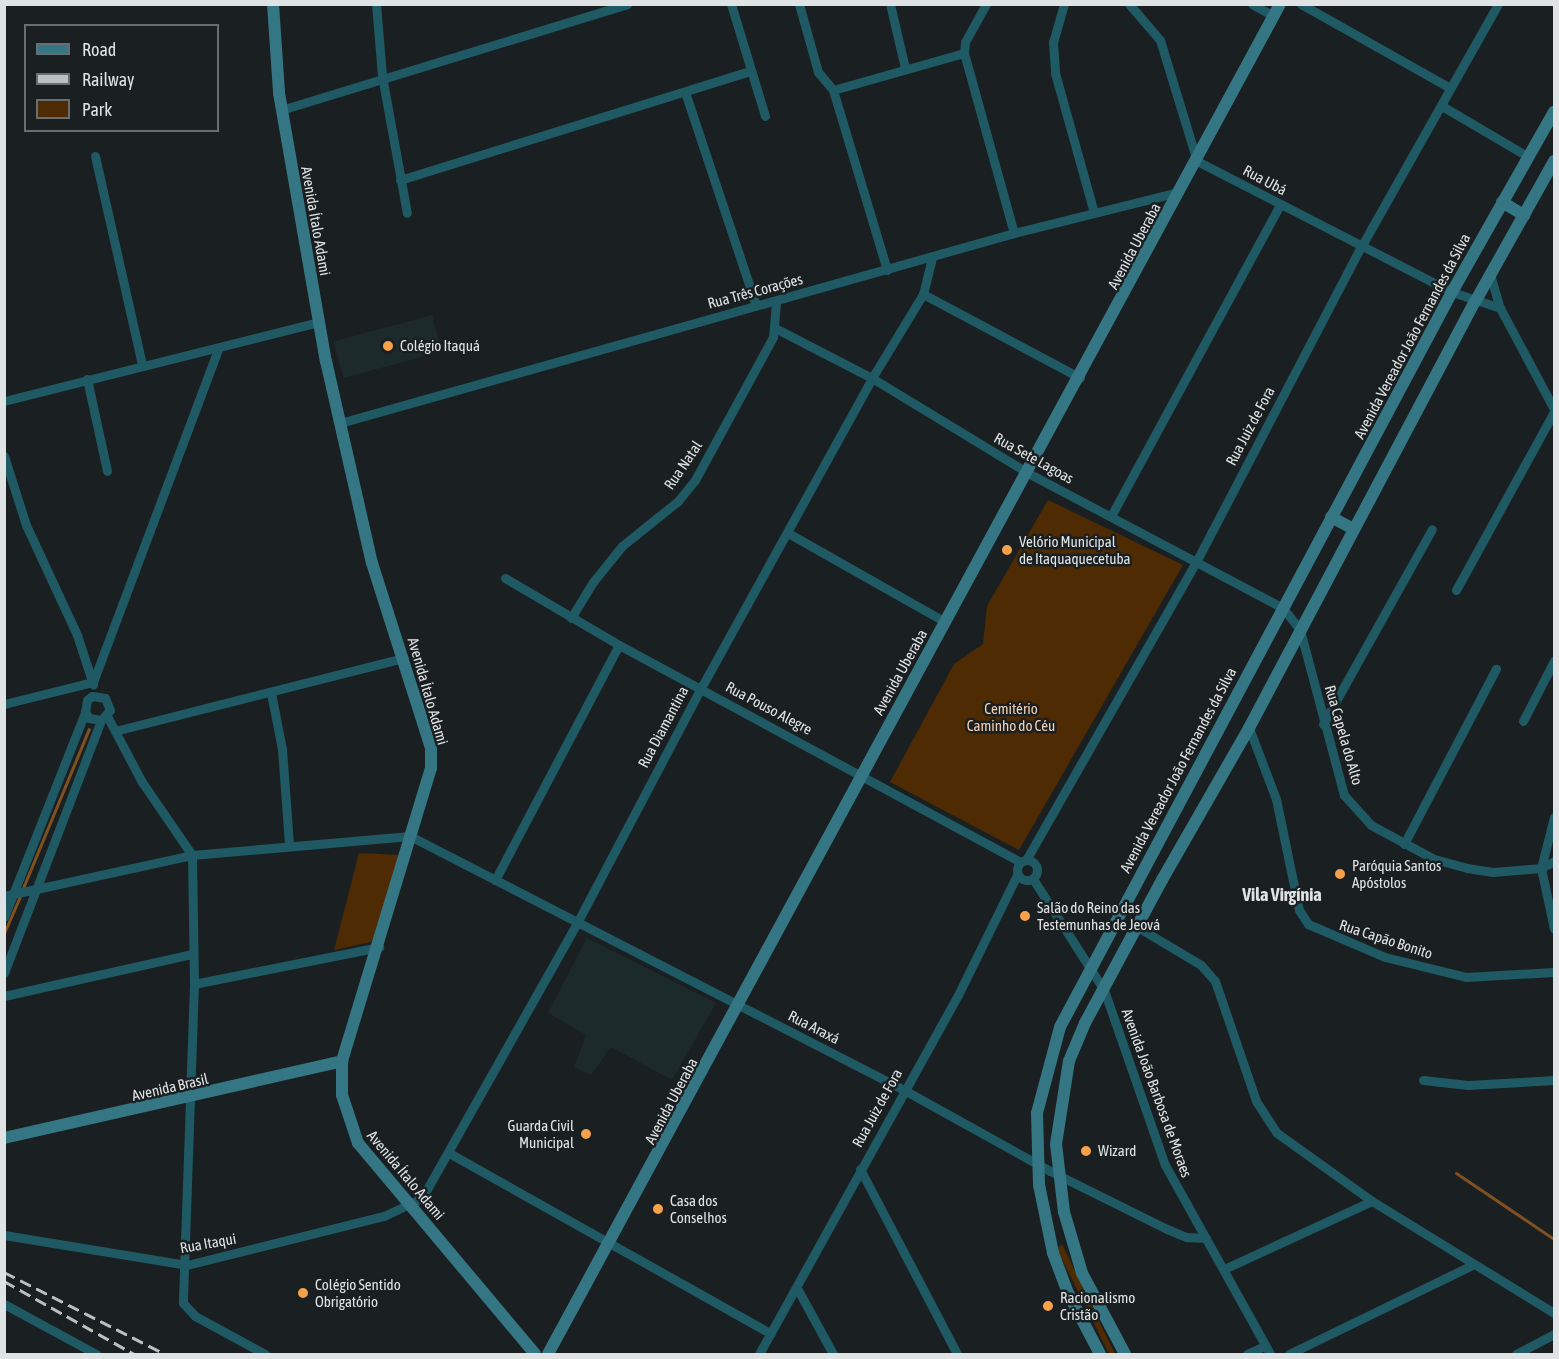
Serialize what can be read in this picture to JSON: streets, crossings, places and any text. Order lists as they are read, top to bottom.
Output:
{
  "streets": {
    "main road": [
      "Avenida Ítalo Adami",
      "Avenida Uberaba",
      "Avenida Vereador João Fernandes da Silva",
      "Avenida Brasil"
    ],
    "street": [
      "Rua Ubá",
      "Rua Três Corações",
      "Rua Juiz de Fora",
      "Rua Sete Lagoas",
      "Rua Natal",
      "Rua Pouso Alegre",
      "Rua Diamantina",
      "Rua Capela do Alto",
      "Rua Capão Bonito",
      "Rua Araxá",
      "Avenida João Barbosa de Moraes",
      "Rua Itaqui"
    ]
  },
  "crossings": [
    ["Rua Ubá", "Avenida Uberaba"],
    ["Rua Ubá", "Avenida Vereador João Fernandes da Silva"],
    ["Rua Ubá", "Rua Juiz de Fora"],
    ["Avenida Ítalo Adami", "Rua Três Corações"],
    ["Avenida Ítalo Adami", "Rua Diamantina"],
    ["Avenida Ítalo Adami", "Rua Araxá"],
    ["Avenida Ítalo Adami", "Avenida Brasil"],
    ["Avenida Ítalo Adami", "Rua Itaqui"],
    ["Avenida Uberaba", "Rua Três Corações"],
    ["Avenida Uberaba", "Rua Sete Lagoas"],
    ["Avenida Uberaba", "Rua Pouso Alegre"],
    ["Avenida Uberaba", "Rua Araxá"],
    ["Rua Três Corações", "Rua Natal"],
    ["Rua Três Corações", "Rua Diamantina"],
    ["Avenida Vereador João Fernandes da Silva", "Rua Sete Lagoas"],
    ["Avenida Vereador João Fernandes da Silva", "Rua Araxá"],
    ["Avenida Vereador João Fernandes da Silva", "Avenida João Barbosa de Moraes"],
    ["Rua Juiz de Fora", "Rua Sete Lagoas"],
    ["Rua Juiz de Fora", "Rua Pouso Alegre"],
    ["Rua Juiz de Fora", "Rua Araxá"],
    ["Rua Sete Lagoas", "Rua Natal"],
    ["Rua Sete Lagoas", "Rua Diamantina"],
    ["Rua Natal", "Rua Pouso Alegre"],
    ["Rua Pouso Alegre", "Rua Diamantina"],
    ["Rua Diamantina", "Rua Araxá"],
    ["Rua Diamantina", "Rua Itaqui"],
    ["Rua Araxá", "Avenida João Barbosa de Moraes"]
  ],
  "districts": ["Vila Virgínia"],
  "parks": ["Cemitério Caminho do Céu"],
  "places": [
    "Colégio Itaquá",
    "Velório Municipal de Itaquaquecetuba",
    "Paróquia Santos Apóstolos",
    "Salão do Reino das Testemunhas de Jeová",
    "Guarda Civil Municipal",
    "Wizard",
    "Casa dos Conselhos",
    "Colégio Sentido Obrigatório",
    "Racionalismo Cristão"
  ],
  "legend": ["Road", "Railway", "Park"]
}
